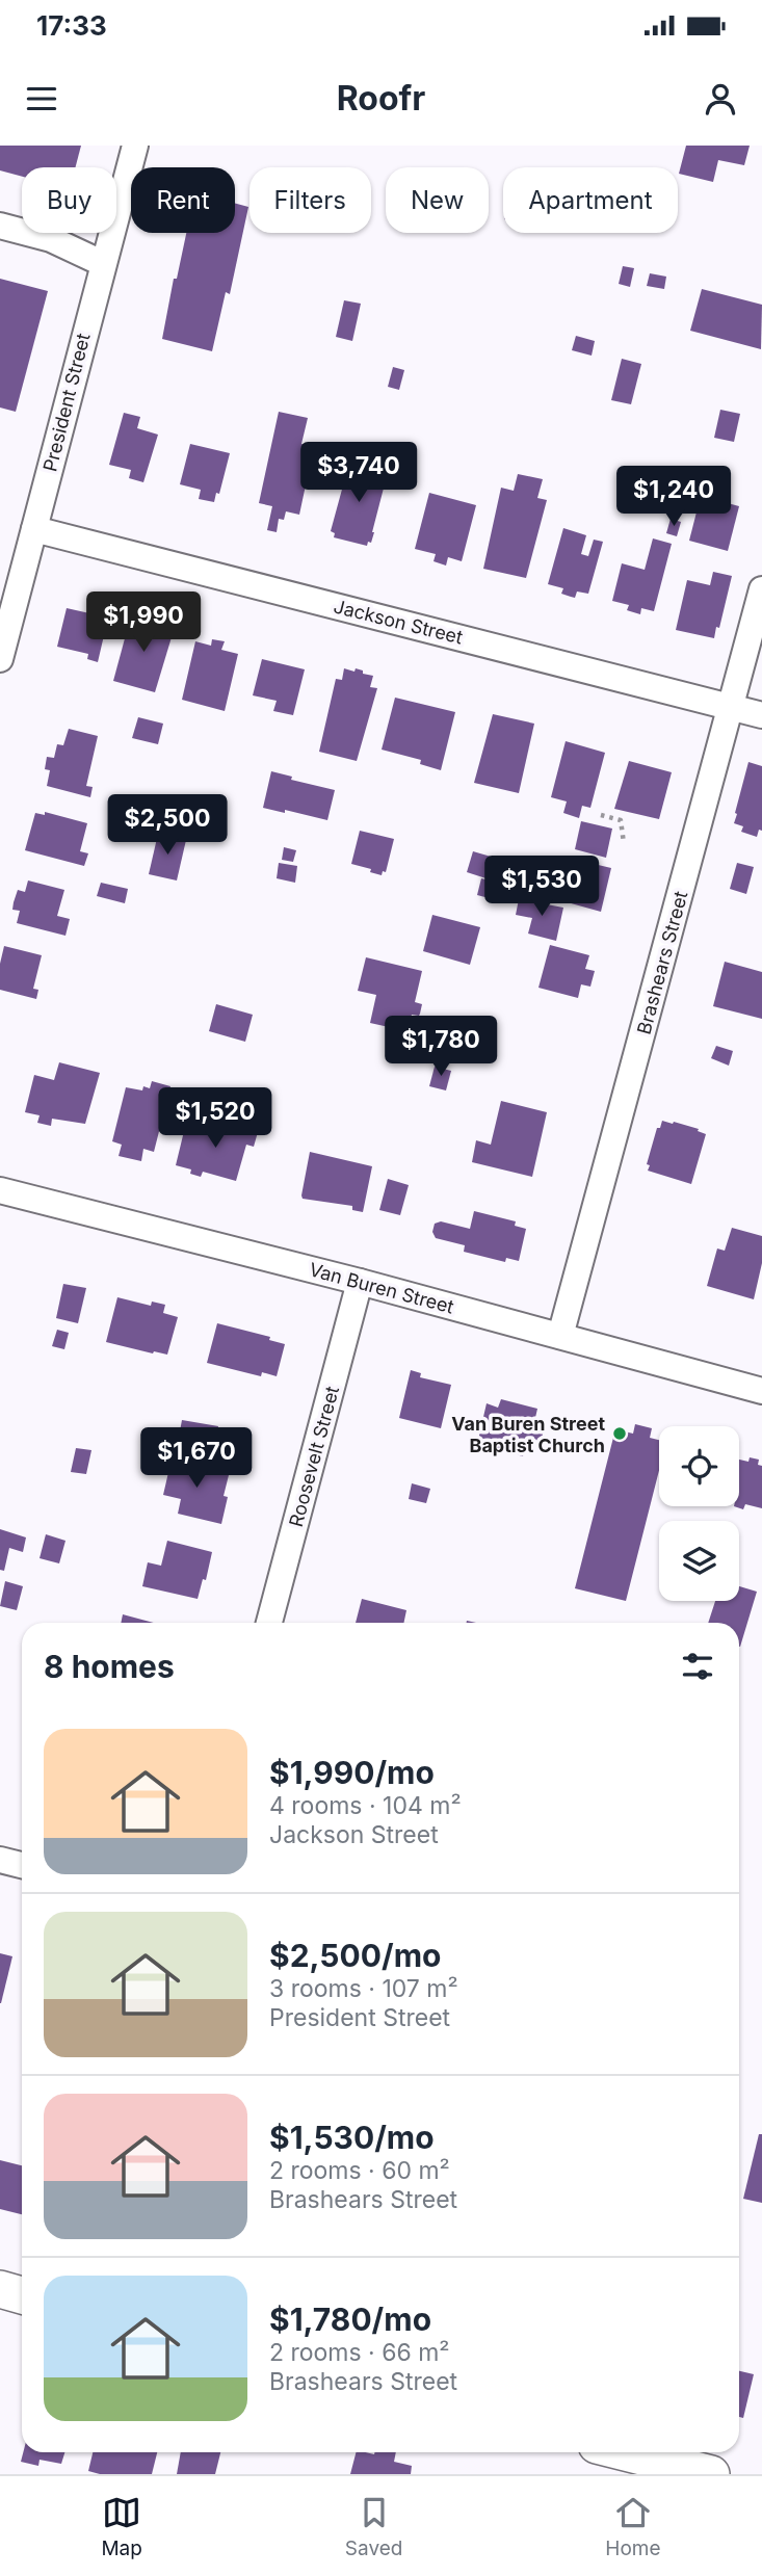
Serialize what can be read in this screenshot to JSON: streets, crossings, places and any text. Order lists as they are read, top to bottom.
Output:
{
  "streets": {
    "street": [
      "President Street",
      "Jackson Street",
      "Brashears Street",
      "Van Buren Street",
      "Roosevelt Street"
    ]
  },
  "crossings": [
    ["President Street", "Jackson Street"],
    ["Jackson Street", "Brashears Street"],
    ["Brashears Street", "Van Buren Street"],
    ["Van Buren Street", "Roosevelt Street"]
  ],
  "places": ["Van Buren Street Baptist Church"],
  "page": {
    "status": "17:33",
    "header": "Roofr",
    "chip": [
      "Buy",
      "Rent",
      "Filters",
      "New",
      "Apartment"
    ],
    "price": [
      "$3,740",
      "$1,240",
      "$1,990",
      "$2,500",
      "$1,530",
      "$1,780",
      "$1,520",
      "$1,670"
    ],
    "heading": "8 homes",
    "list": [
      {
        "name": "$1,990/mo",
        "note": "4 rooms · 104 m² · Jackson Street"
      },
      {
        "name": "$2,500/mo",
        "note": "3 rooms · 107 m² · President Street"
      },
      {
        "name": "$1,530/mo",
        "note": "2 rooms · 60 m² · Brashears Street"
      },
      {
        "name": "$1,780/mo",
        "note": "2 rooms · 66 m² · Brashears Street"
      }
    ],
    "tabs": ["Map", "Saved", "Home"]
  }
}
